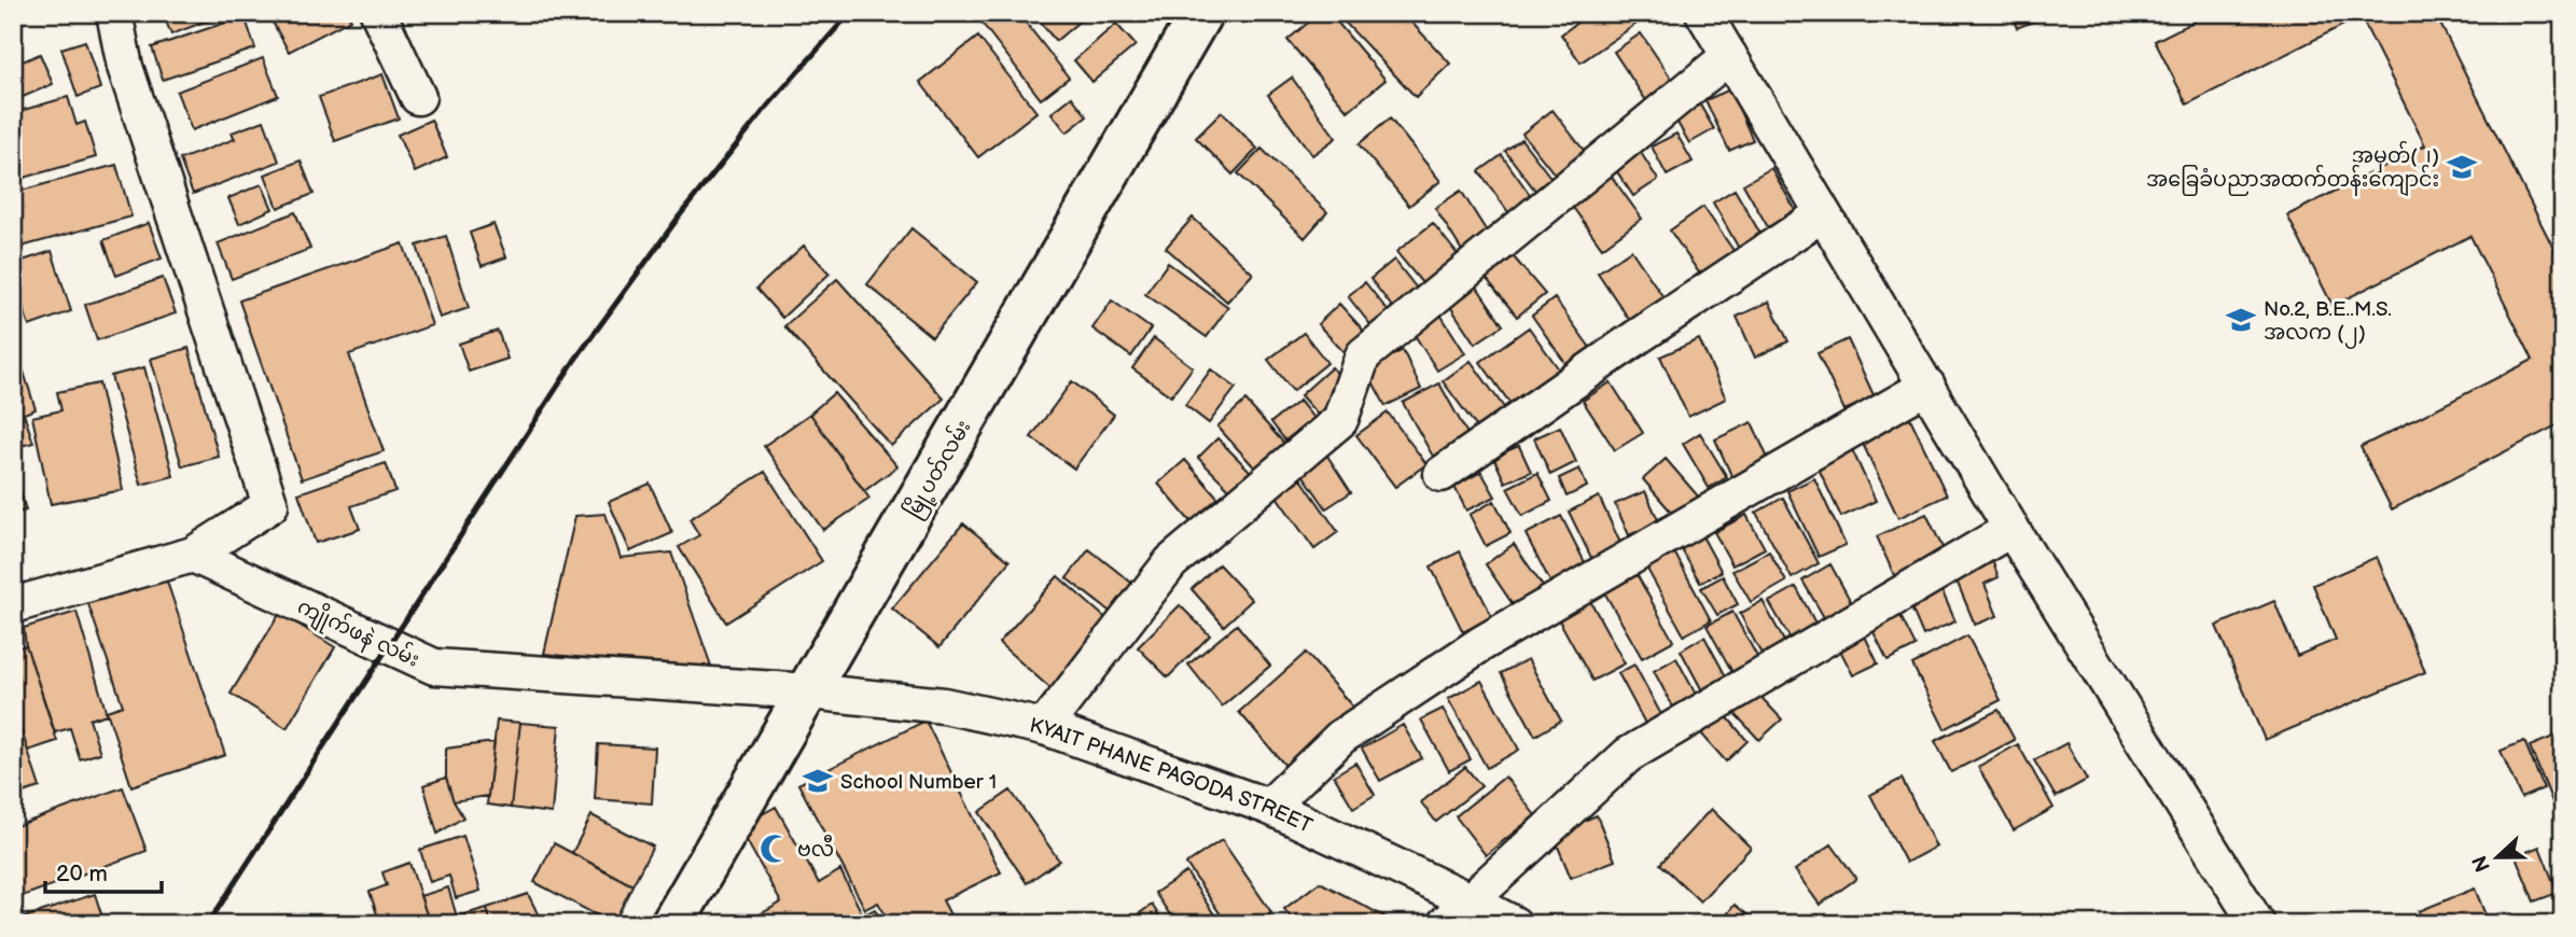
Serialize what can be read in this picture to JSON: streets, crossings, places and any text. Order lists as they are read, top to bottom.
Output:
{
  "streets": {
    "main road": ["မြို့ပတ်လမ်း"],
    "street": ["ကျိုက်ဖနဲ လမ်း", "KYAIT PHANE PAGODA STREET"]
  },
  "crossings": [
    ["မြို့ပတ်လမ်း", "ကျိုက်ဖနဲ လမ်း"],
    ["မြို့ပတ်လမ်း", "KYAIT PHANE PAGODA STREET"],
    ["ကျိုက်ဖနဲ လမ်း", "KYAIT PHANE PAGODA STREET"]
  ],
  "places": {
    "school or university": ["အမှတ်(၂) အခြေခံပညာအထက်တန်းကျောင်း", "No.2, B.E..M.S. အလက (၂)", "School Number 1"],
    "mosque": ["ဗလီ"]
  },
  "scale_bar": "20 m",
  "north": "left"
}
